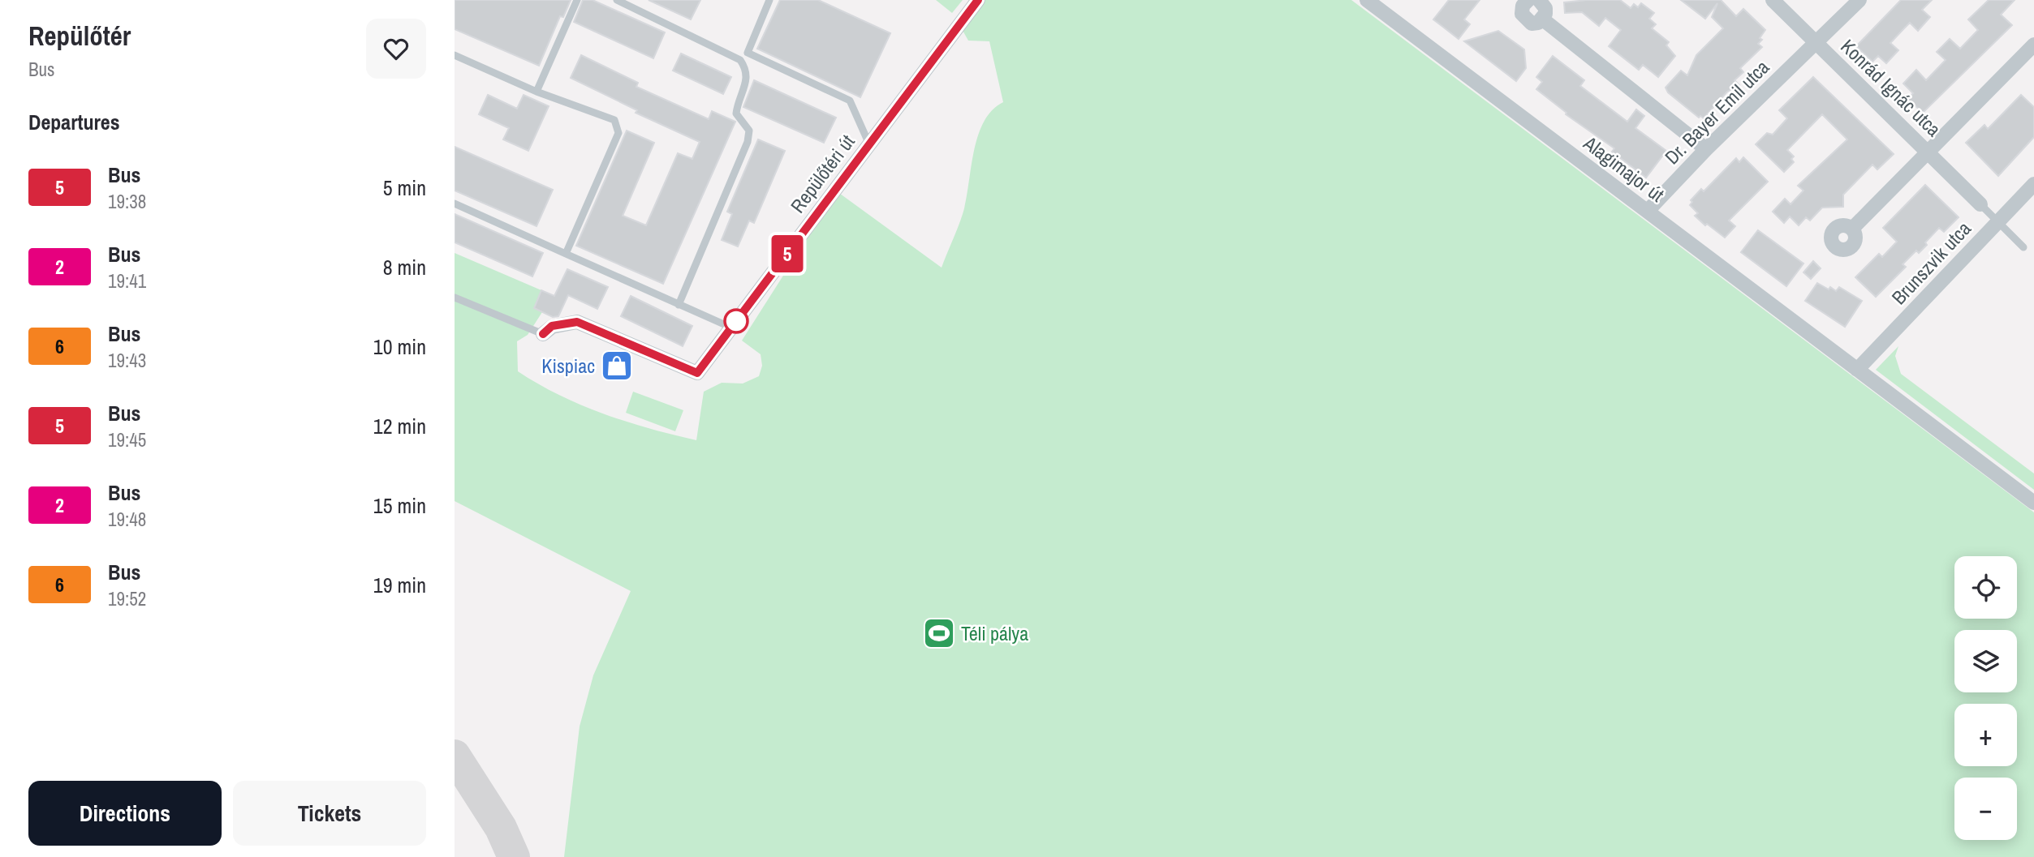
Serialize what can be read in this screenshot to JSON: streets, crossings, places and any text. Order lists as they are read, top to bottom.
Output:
{
  "streets": {
    "street": [
      "Konrád Ignác utca",
      "Dr. Bayer Emil utca",
      "Alagimajor út",
      "Repülőtéri út",
      "Brunszvik utca"
    ]
  },
  "crossings": [
    ["Konrád Ignác utca", "Dr. Bayer Emil utca"],
    ["Dr. Bayer Emil utca", "Alagimajor út"],
    ["Alagimajor út", "Brunszvik utca"]
  ],
  "places": {
    "shop": ["Kispiac"],
    "sports": ["Téli pálya"]
  },
  "lines": ["bus line 5"],
  "page": {
    "heading": [
      ["Repülőtér", "Bus"],
      "Departures"
    ],
    "on_map": "5",
    "list": [
      {
        "mark": "5",
        "name": "Bus",
        "note": "19:38",
        "value": "5 min"
      },
      {
        "mark": "2",
        "name": "Bus",
        "note": "19:41",
        "value": "8 min"
      },
      {
        "mark": "6",
        "name": "Bus",
        "note": "19:43",
        "value": "10 min"
      },
      {
        "mark": "5",
        "name": "Bus",
        "note": "19:45",
        "value": "12 min"
      },
      {
        "mark": "2",
        "name": "Bus",
        "note": "19:48",
        "value": "15 min"
      },
      {
        "mark": "6",
        "name": "Bus",
        "note": "19:52",
        "value": "19 min"
      }
    ],
    "map_buttons": ["+", "−"],
    "buttons": ["Directions", "Tickets"]
  }
}
